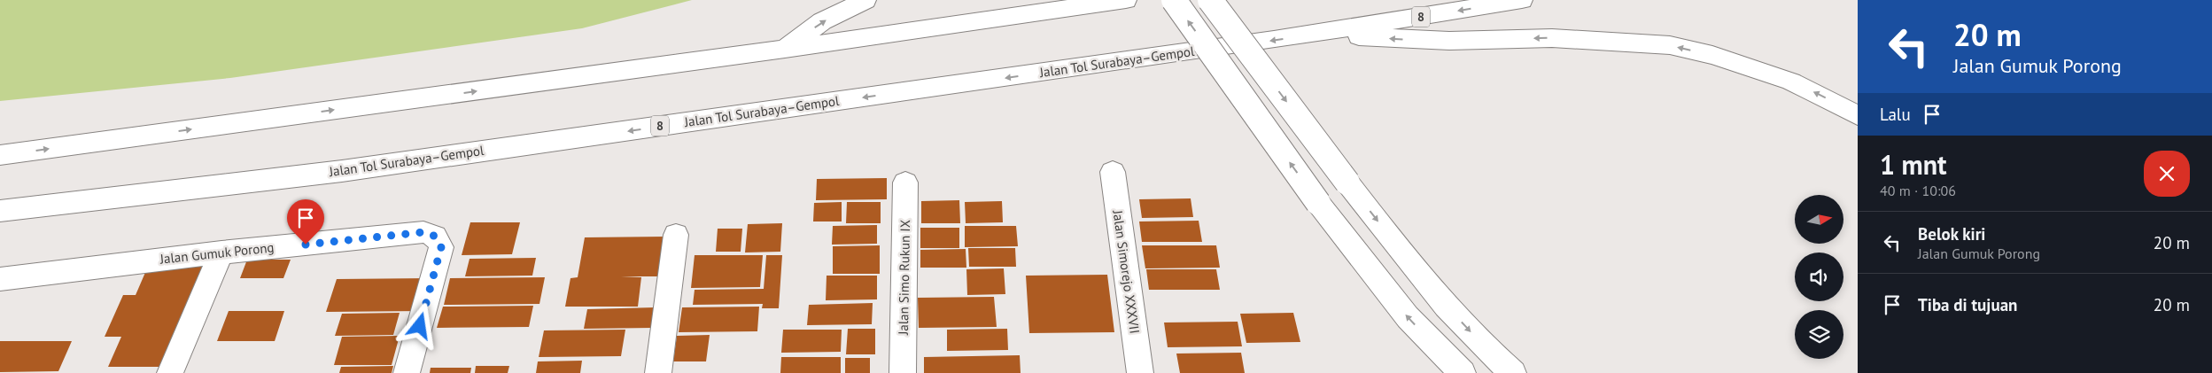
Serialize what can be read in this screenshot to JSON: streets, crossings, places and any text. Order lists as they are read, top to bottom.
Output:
{
  "streets": {
    "main road": [
      "8",
      "Jalan Tol Surabaya–Gempol",
      "Jalan Gumuk Porong",
      "Jalan Simorejo XXXVII",
      "Jalan Simo Rukun IX"
    ]
  },
  "north": "right",
  "page": {
    "turn": ["20 m", "Jalan Gumuk Porong"],
    "then": "Lalu",
    "heading": ["1 mnt", "40 m · 10:06"],
    "list": [
      {
        "name": "Belok kiri",
        "note": "Jalan Gumuk Porong",
        "value": "20 m"
      },
      {
        "name": "Tiba di tujuan",
        "value": "20 m"
      }
    ]
  }
}
